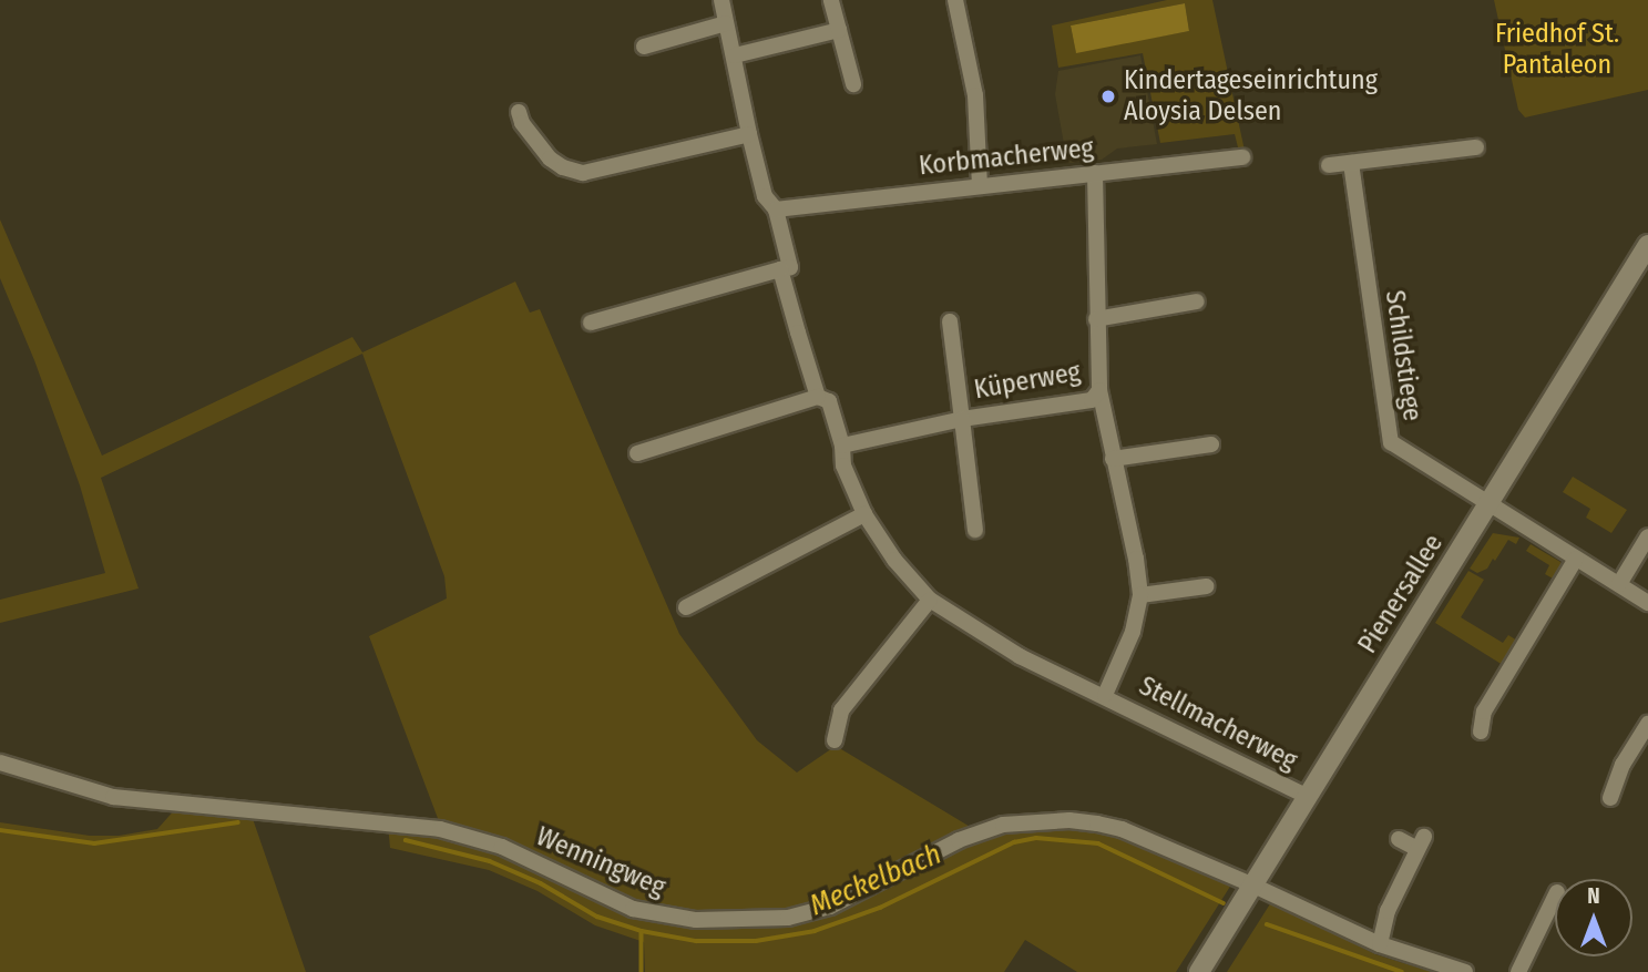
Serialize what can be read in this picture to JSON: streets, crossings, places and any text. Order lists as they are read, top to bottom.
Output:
{
  "streets": {
    "main road": ["Pienersallee"],
    "street": [
      "Korbmacherweg",
      "Schildstiege",
      "Küperweg",
      "Stellmacherweg",
      "Wenningweg"
    ]
  },
  "crossings": [
    ["Korbmacherweg", "Stellmacherweg"],
    ["Schildstiege", "Pienersallee"],
    ["Küperweg", "Stellmacherweg"],
    ["Pienersallee", "Stellmacherweg"],
    ["Pienersallee", "Wenningweg"]
  ],
  "water": ["Meckelbach"],
  "parks": ["Friedhof St. Pantaleon"],
  "places": ["Kindertageseinrichtung Aloysia Delsen"],
  "north": "top"
}
